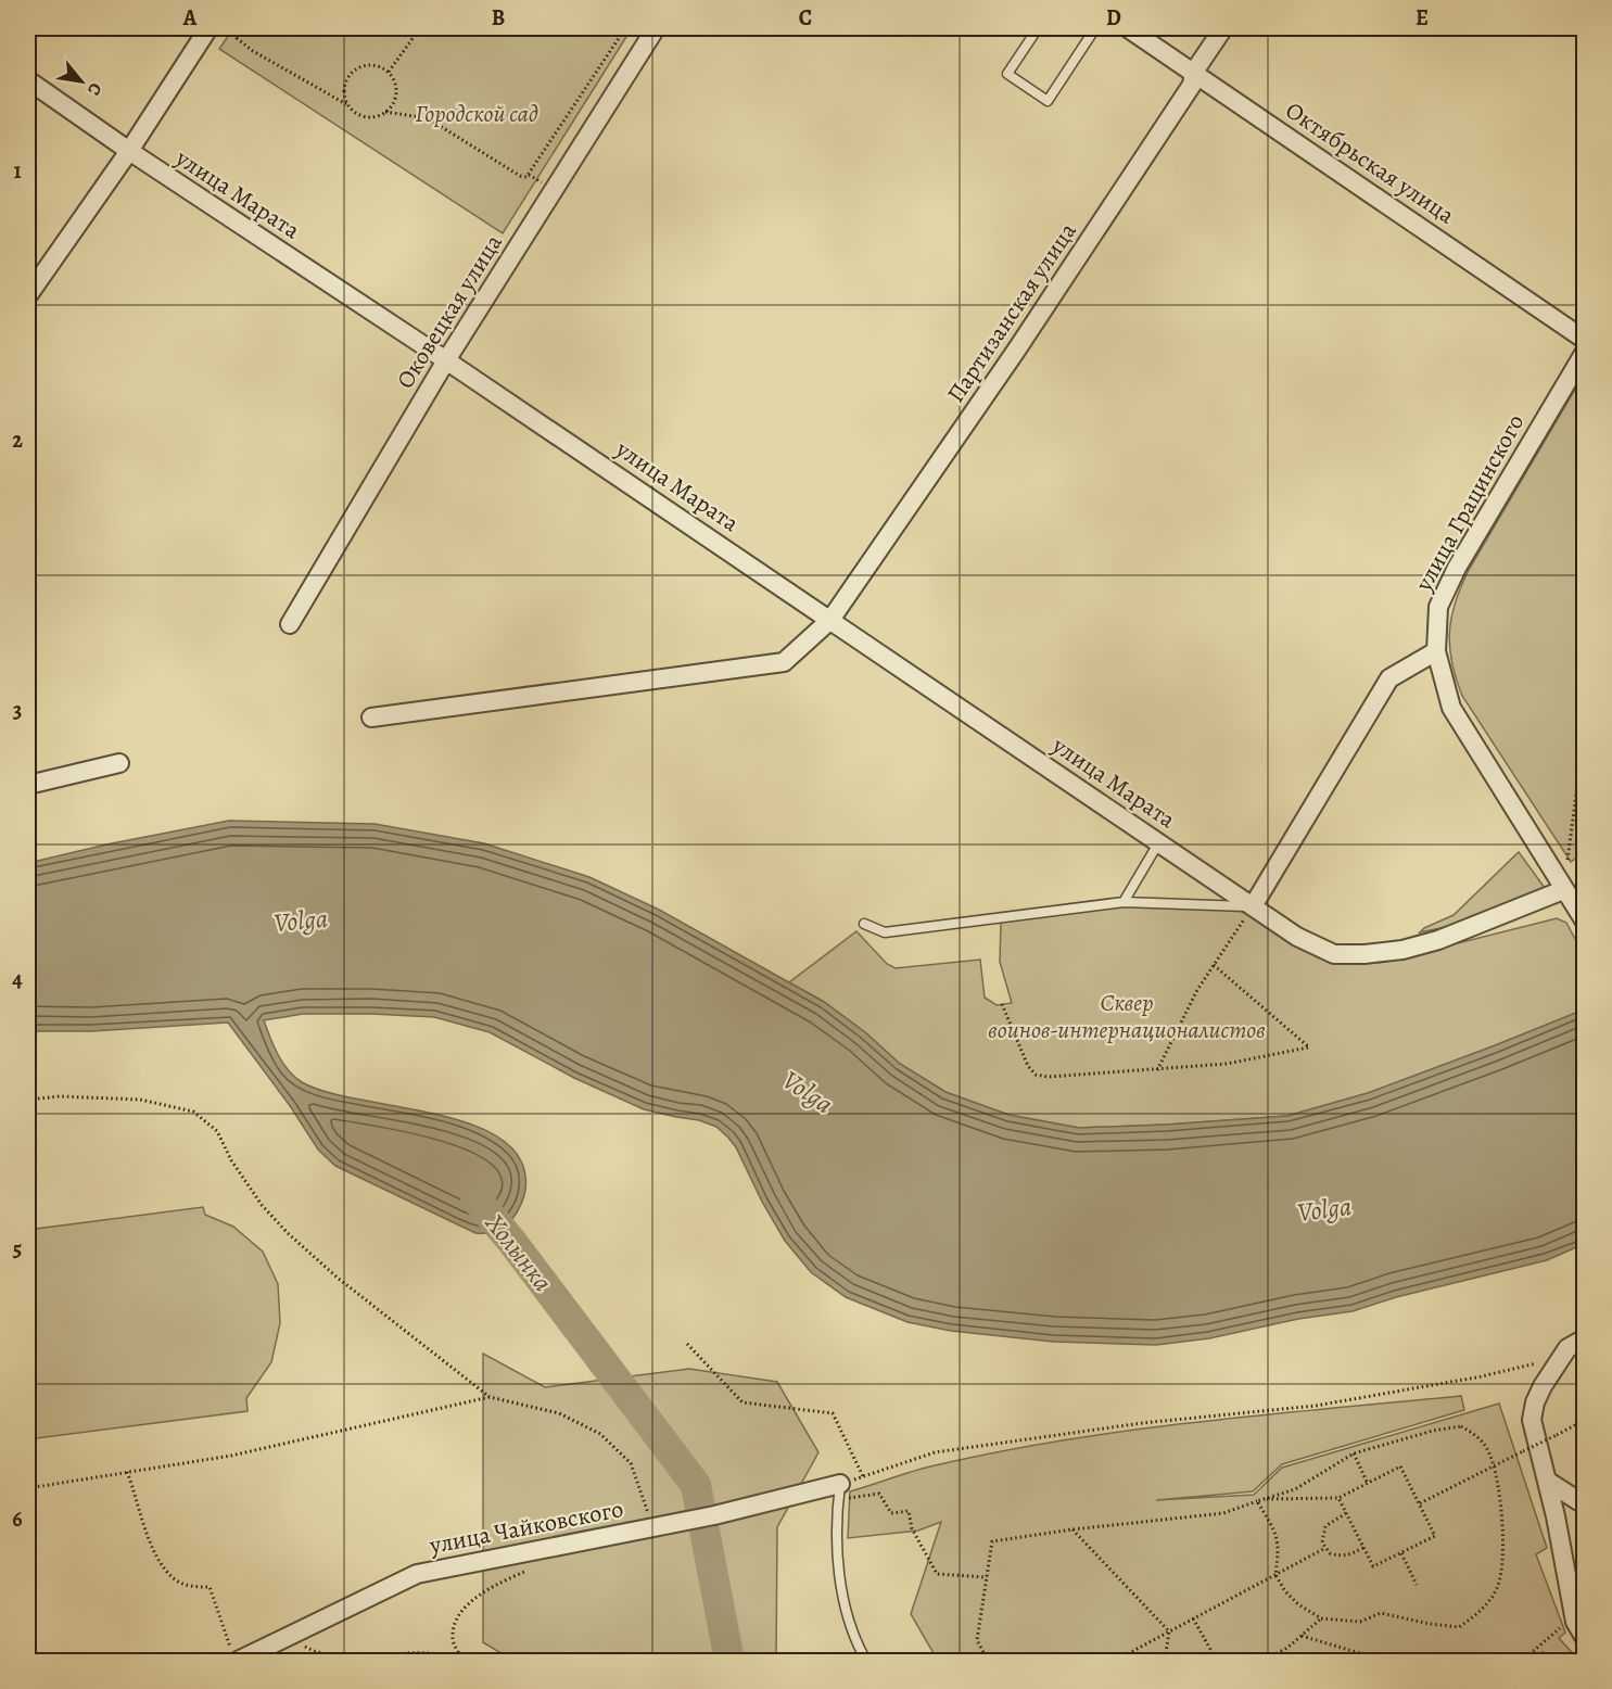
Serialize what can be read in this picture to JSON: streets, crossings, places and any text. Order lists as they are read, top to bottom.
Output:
{
  "streets": {
    "street": [
      "Октябрьская улица",
      "улица Марата",
      "Оковецкая улица",
      "Партизанская улица",
      "улица Грацинского",
      "улица Чайковского"
    ]
  },
  "crossings": [
    ["Октябрьская улица", "Партизанская улица"],
    ["улица Марата", "Оковецкая улица"],
    ["улица Марата", "Партизанская улица"],
    ["улица Марата", "улица Грацинского"]
  ],
  "water": ["Volga", "Холынка"],
  "parks": ["Городской сад", "Сквер воинов-интернационалистов"],
  "north": "bottom right",
  "grid": {
    "columns": [
      "A",
      "B",
      "C",
      "D",
      "E"
    ],
    "rows": [
      "1",
      "2",
      "3",
      "4",
      "5",
      "6"
    ]
  }
}
